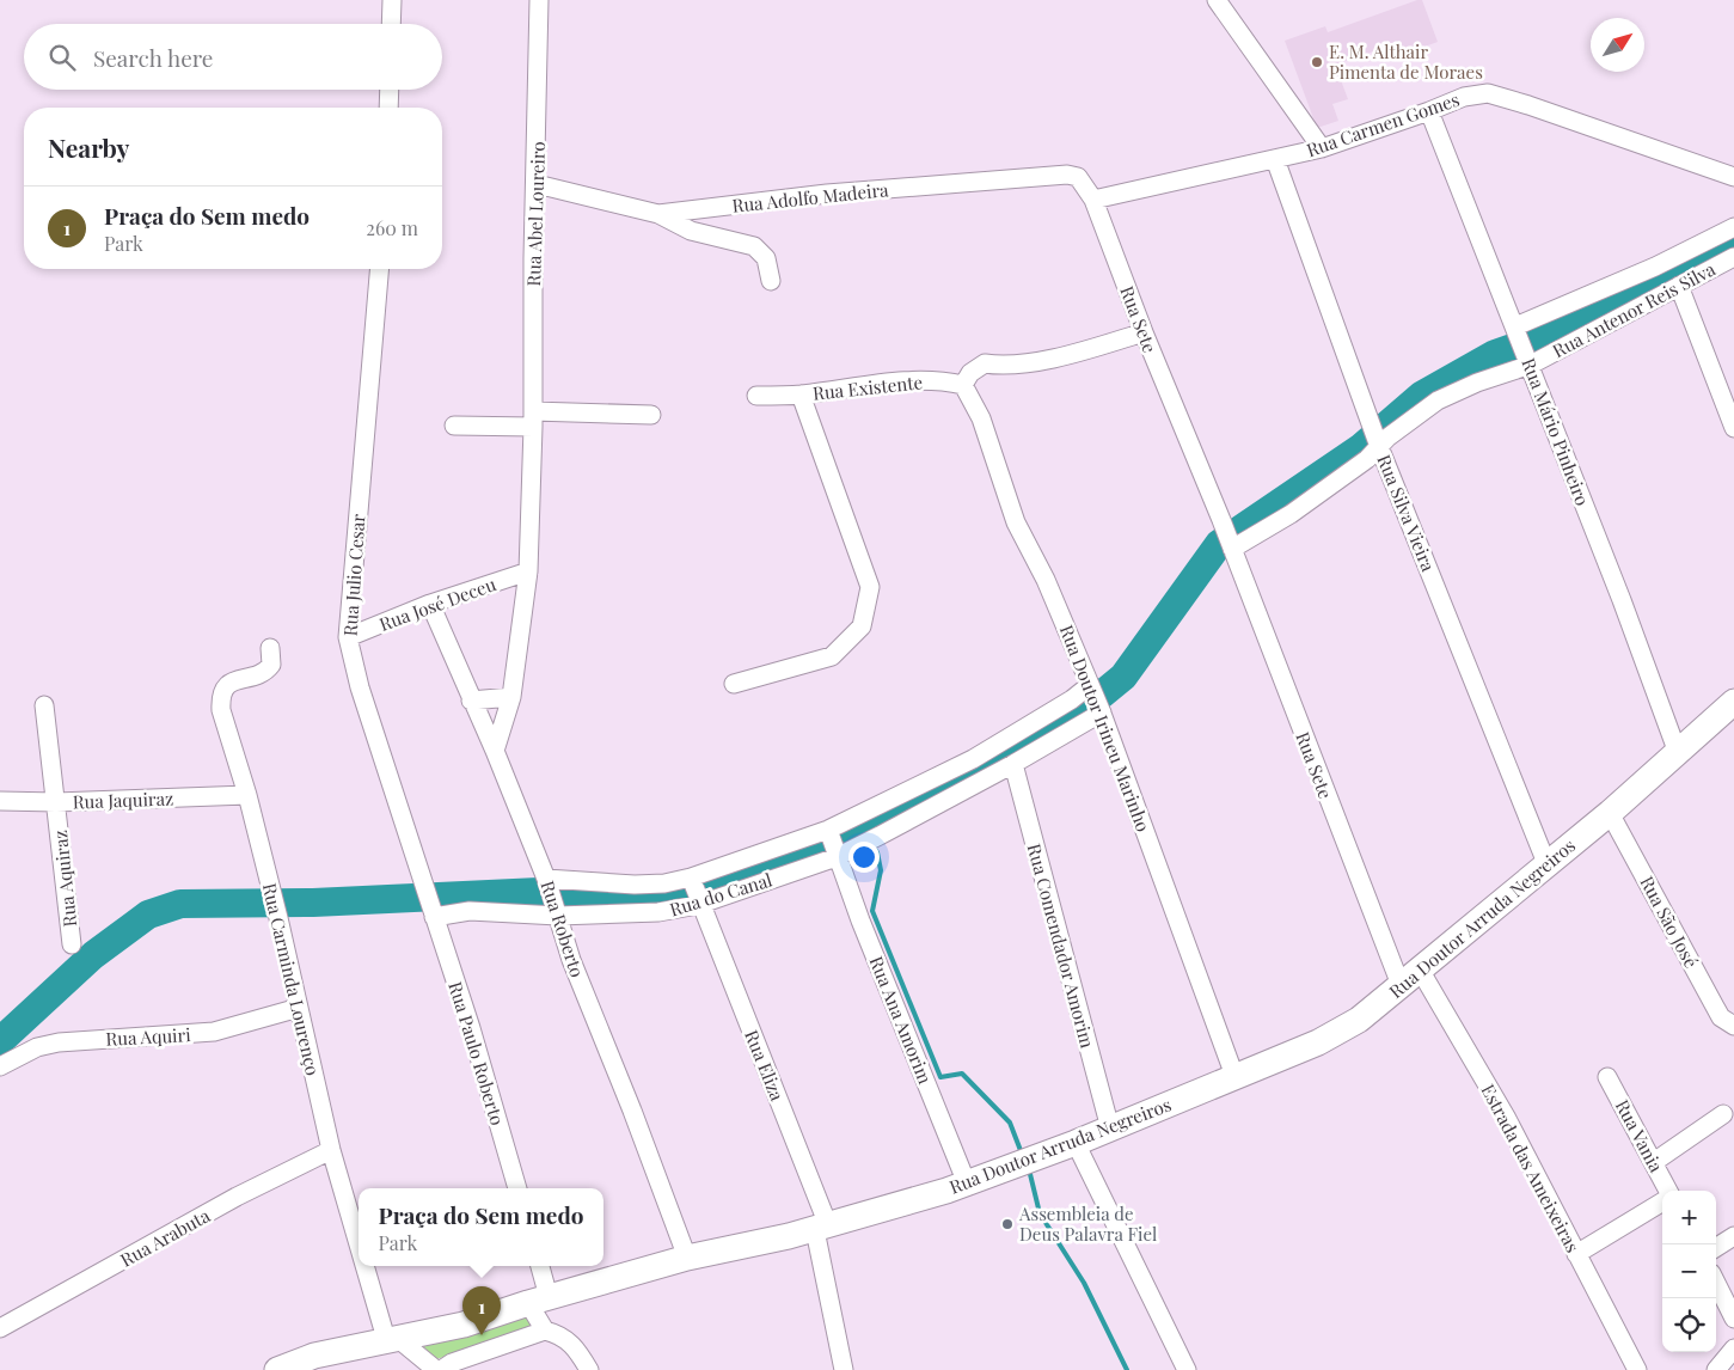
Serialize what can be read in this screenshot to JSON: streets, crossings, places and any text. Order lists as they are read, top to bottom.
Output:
{
  "streets": {
    "street": [
      "Rua Carmen Gomes",
      "Rua Adolfo Madeira",
      "Rua Abel Loureiro",
      "Rua Antenor Reis Silva",
      "Rua Sete",
      "Rua Existente",
      "Rua Mário Pinheiro",
      "Rua Silva Vieira",
      "Rua Julio Cesar",
      "Rua José Deceu",
      "Rua Doutor Irineu Marinho",
      "Rua Jaquiraz",
      "Rua Aquiraz",
      "Rua do Canal",
      "Rua Doutor Arruda Negreiros",
      "Rua São José",
      "Rua Roberto",
      "Rua Comendador Amorim",
      "Rua Carminda Lourenço",
      "Rua Ana Amorim",
      "Rua Aquiri",
      "Rua Paulo Roberto",
      "Rua Eliza",
      "Rua Vania",
      "Estrada das Ameixeiras",
      "Rua Arabuta"
    ]
  },
  "crossings": [
    ["Rua Carmen Gomes", "Rua Adolfo Madeira"],
    ["Rua Carmen Gomes", "Rua Sete"],
    ["Rua Carmen Gomes", "Rua Mário Pinheiro"],
    ["Rua Carmen Gomes", "Rua Silva Vieira"],
    ["Rua Adolfo Madeira", "Rua Abel Loureiro"],
    ["Rua Adolfo Madeira", "Rua Sete"],
    ["Rua Abel Loureiro", "Rua José Deceu"],
    ["Rua Abel Loureiro", "Rua Roberto"],
    ["Rua Antenor Reis Silva", "Rua Sete"],
    ["Rua Antenor Reis Silva", "Rua Mário Pinheiro"],
    ["Rua Antenor Reis Silva", "Rua Silva Vieira"],
    ["Rua Sete", "Rua Doutor Arruda Negreiros"],
    ["Rua Sete", "Estrada das Ameixeiras"],
    ["Rua Existente", "Rua Doutor Irineu Marinho"],
    ["Rua Mário Pinheiro", "Rua Doutor Arruda Negreiros"],
    ["Rua Silva Vieira", "Rua Doutor Arruda Negreiros"],
    ["Rua Julio Cesar", "Rua José Deceu"],
    ["Rua Julio Cesar", "Rua do Canal"],
    ["Rua Julio Cesar", "Rua Paulo Roberto"],
    ["Rua José Deceu", "Rua Roberto"],
    ["Rua Doutor Irineu Marinho", "Rua do Canal"],
    ["Rua Doutor Irineu Marinho", "Rua Doutor Arruda Negreiros"],
    ["Rua Jaquiraz", "Rua Aquiraz"],
    ["Rua Jaquiraz", "Rua Carminda Lourenço"],
    ["Rua do Canal", "Rua Roberto"],
    ["Rua do Canal", "Rua Comendador Amorim"],
    ["Rua do Canal", "Rua Ana Amorim"],
    ["Rua do Canal", "Rua Paulo Roberto"],
    ["Rua do Canal", "Rua Eliza"],
    ["Rua Doutor Arruda Negreiros", "Rua São José"],
    ["Rua Doutor Arruda Negreiros", "Rua Roberto"],
    ["Rua Doutor Arruda Negreiros", "Rua Comendador Amorim"],
    ["Rua Doutor Arruda Negreiros", "Rua Carminda Lourenço"],
    ["Rua Doutor Arruda Negreiros", "Rua Ana Amorim"],
    ["Rua Doutor Arruda Negreiros", "Rua Eliza"],
    ["Rua Doutor Arruda Negreiros", "Estrada das Ameixeiras"],
    ["Rua Carminda Lourenço", "Rua Aquiri"],
    ["Rua Carminda Lourenço", "Rua Arabuta"]
  ],
  "places": ["E. M. Althair Pimenta de Moraes", "Assembleia de Deus Palavra Fiel"],
  "north": "top right",
  "page": {
    "search": "Search here",
    "heading": "Nearby",
    "list": [
      {
        "mark": "1",
        "name": "Praça do Sem medo",
        "note": "Park",
        "value": "260 m"
      }
    ],
    "popup": ["Praça do Sem medo", "Park"],
    "map_buttons": ["+", "−"],
    "pins": "1"
  }
}
